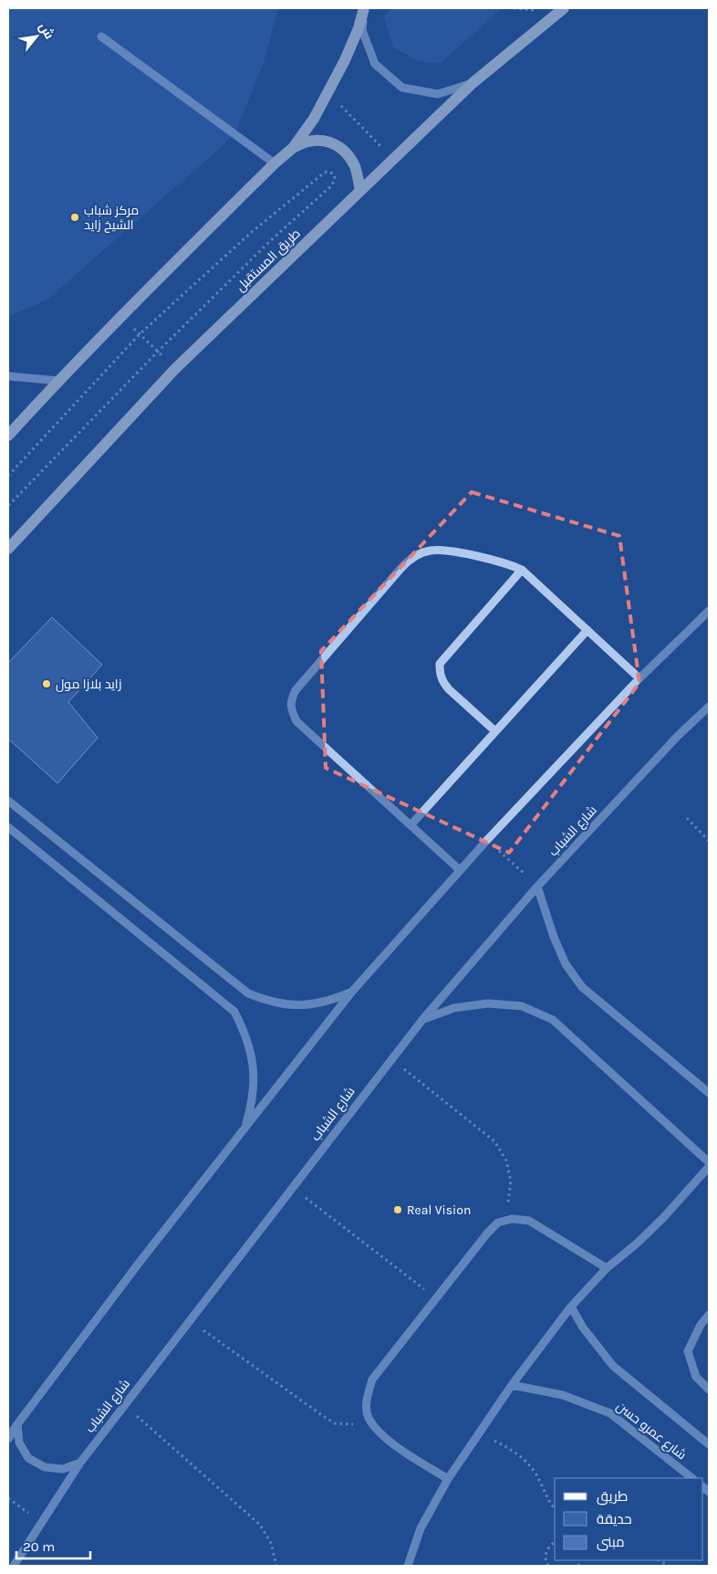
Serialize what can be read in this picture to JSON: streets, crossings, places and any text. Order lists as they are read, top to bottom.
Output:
{
  "streets": {
    "main road": ["طريق المستقبل"],
    "street": ["شارع الشباب", "شارع عمرو حسن"]
  },
  "places": ["مركز شباب الشيخ زايد", "زايد بلازا مول", "Real Vision"],
  "legend": ["طريق", "حديقة", "مبنى"],
  "scale_bar": "20 m",
  "north": "top right"
}
